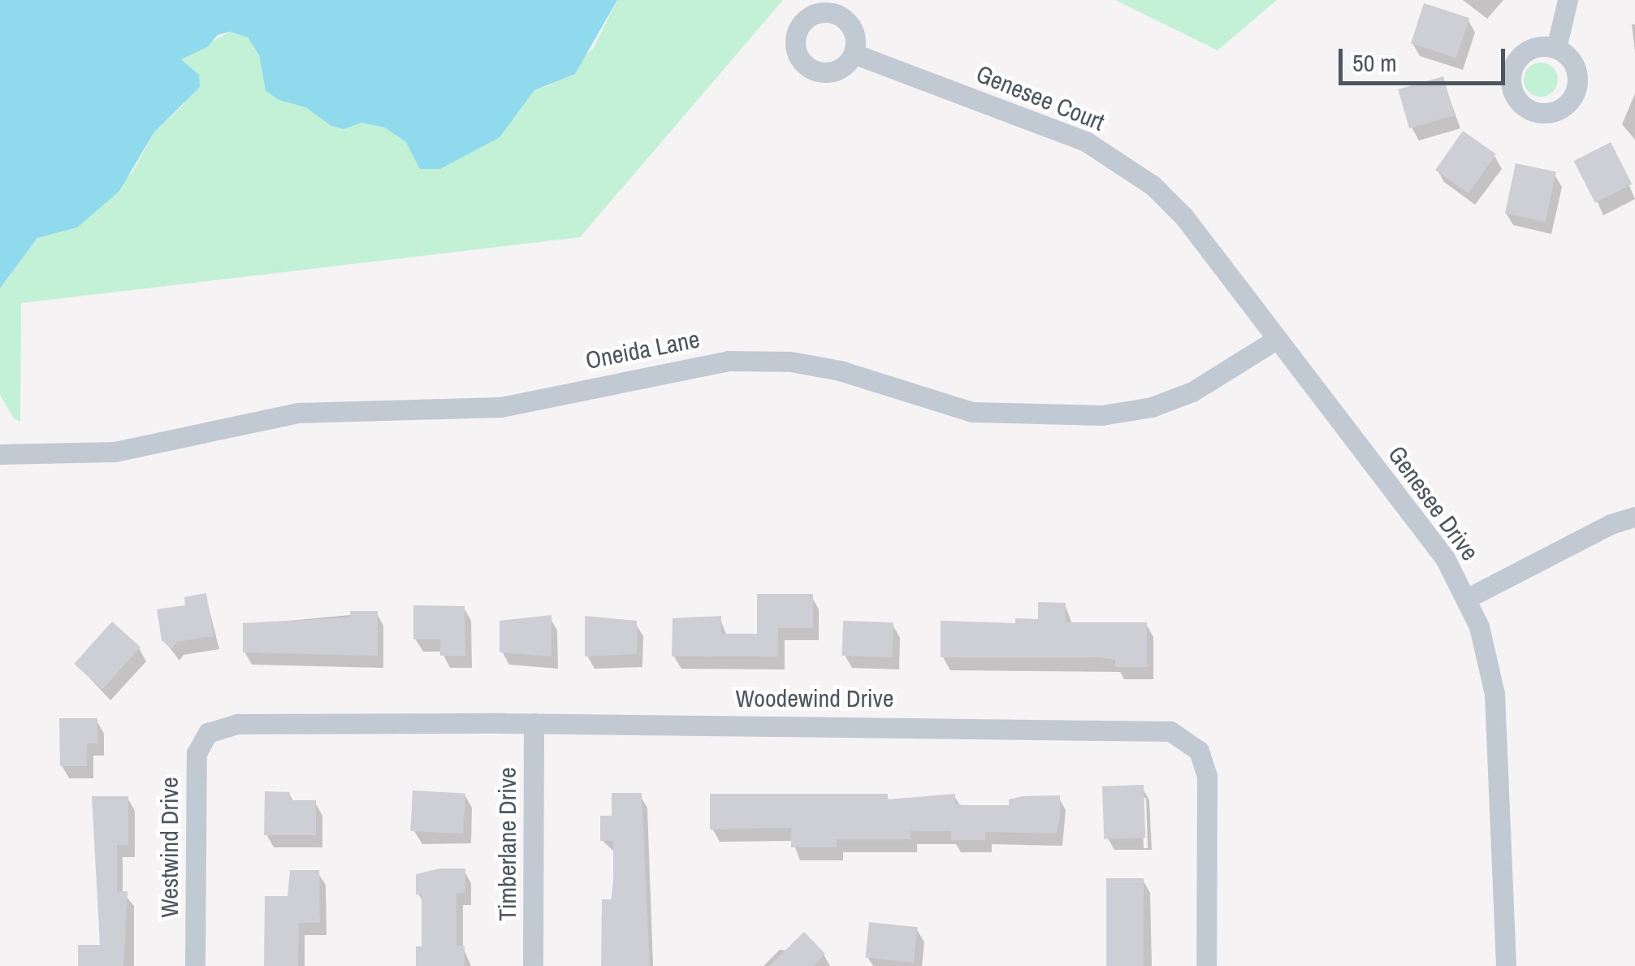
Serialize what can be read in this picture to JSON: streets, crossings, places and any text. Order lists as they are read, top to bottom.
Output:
{
  "streets": {
    "street": [
      "Genesee Court",
      "Oneida Lane",
      "Genesee Drive",
      "Woodewind Drive",
      "Timberlane Drive",
      "Westwind Drive"
    ]
  },
  "crossings": [
    ["Genesee Court", "Oneida Lane"],
    ["Genesee Court", "Genesee Drive"],
    ["Oneida Lane", "Genesee Drive"],
    ["Woodewind Drive", "Timberlane Drive"],
    ["Woodewind Drive", "Westwind Drive"]
  ],
  "scale_bar": "50 m"
}
